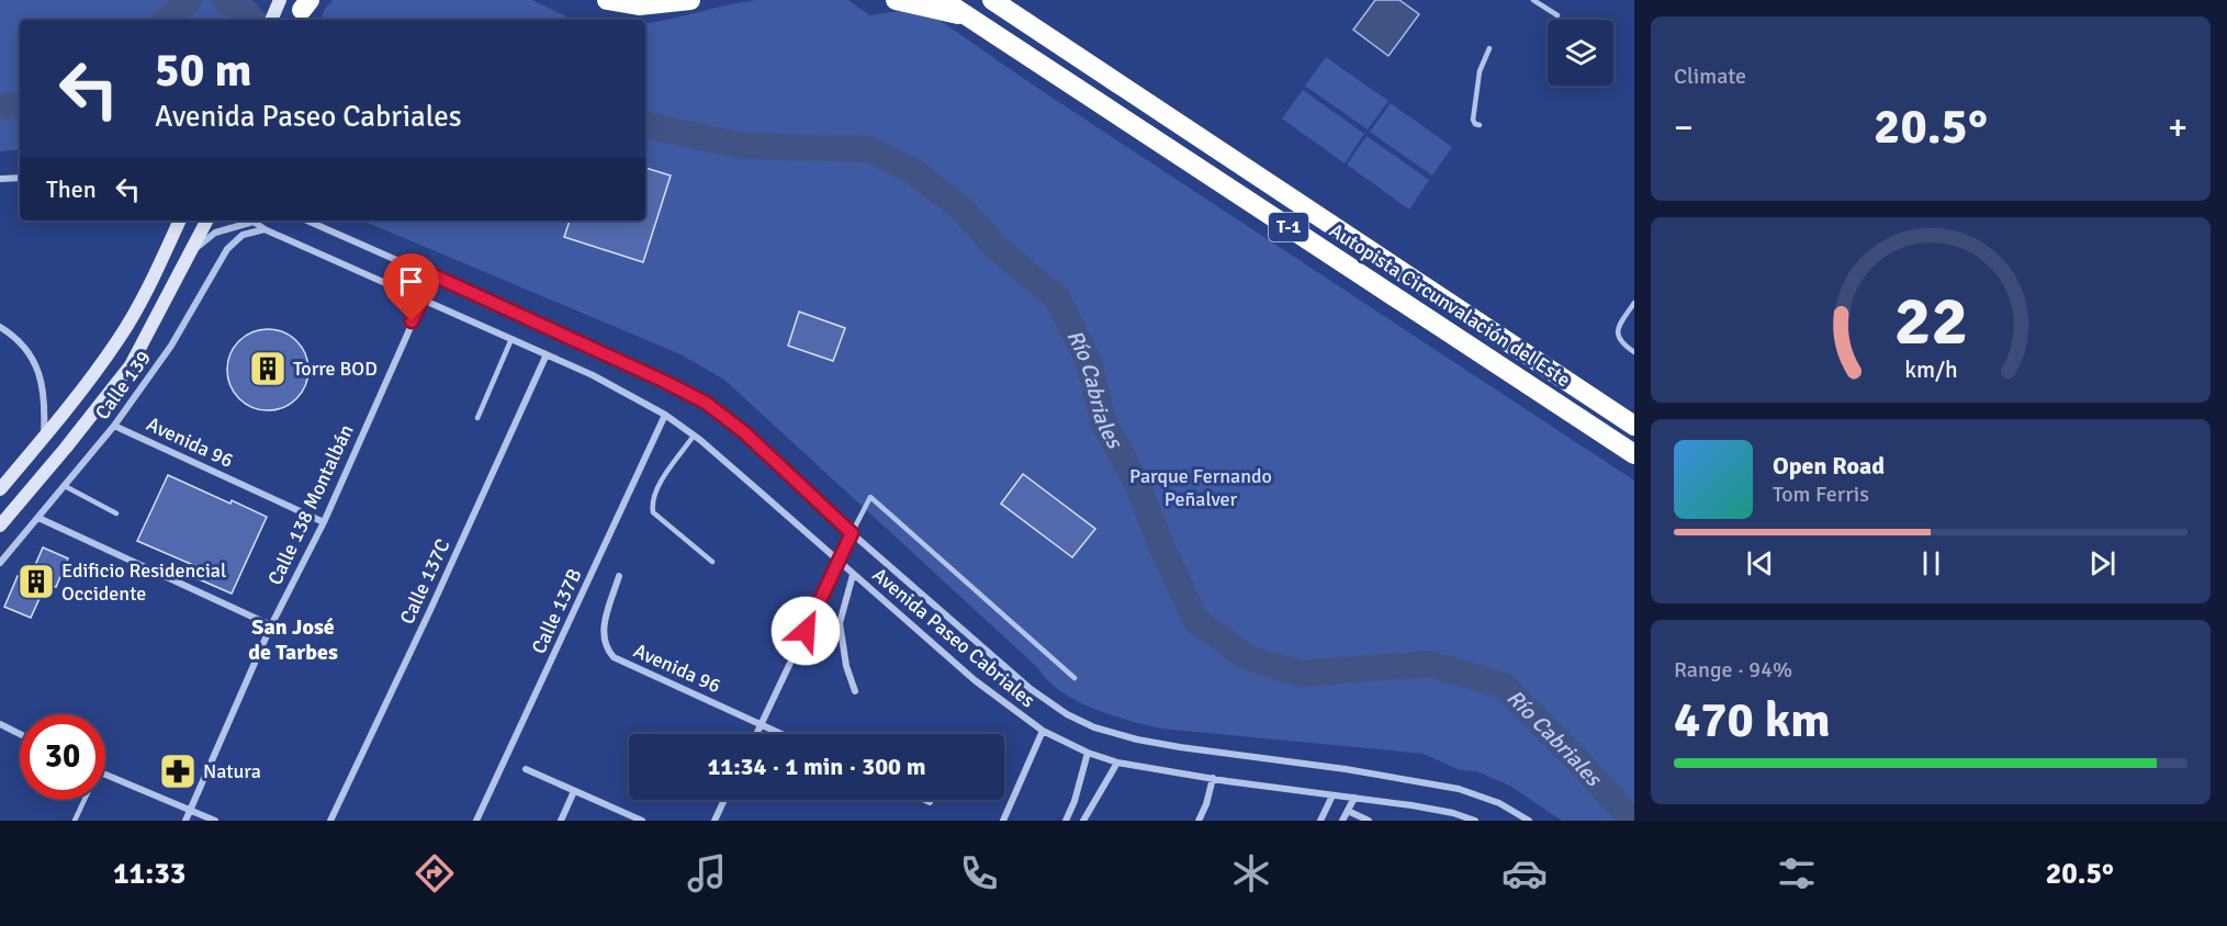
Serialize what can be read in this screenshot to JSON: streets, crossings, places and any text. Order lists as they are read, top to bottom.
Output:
{
  "streets": {
    "highway": ["T-1", "Autopista Circunvalación del Este"],
    "street": [
      "Calle 139",
      "Avenida 96",
      "Calle 138 Montalbán",
      "Calle 137C",
      "Calle 137B",
      "Avenida Paseo Cabriales"
    ]
  },
  "crossings": [
    ["Calle 139", "Avenida 96"],
    ["Calle 139", "Avenida Paseo Cabriales"],
    ["Avenida 96", "Calle 138 Montalbán"],
    ["Calle 138 Montalbán", "Avenida Paseo Cabriales"],
    ["Calle 137C", "Avenida Paseo Cabriales"],
    ["Calle 137B", "Avenida Paseo Cabriales"]
  ],
  "districts": ["San José de Tarbes"],
  "water": ["Río Cabriales"],
  "parks": ["Parque Fernando Peñalver"],
  "places": {
    "building": ["Torre BOD", "Edificio Residencial Occidente"],
    "pharmacy": ["Natura"]
  },
  "page": {
    "tile": [
      "Climate",
      ["Range · 94%", "470 km"]
    ],
    "turn": ["50 m", "Avenida Paseo Cabriales"],
    "heat": ["−", "20.5°", "+"],
    "then": "Then",
    "song": ["Open Road", "Tom Ferris"],
    "limit": "30",
    "trip": "11:34 · 1 min · 300 m",
    "tabs": ["11:33", "20.5°"],
    "gauge": ["22", "km/h"]
  }
}
